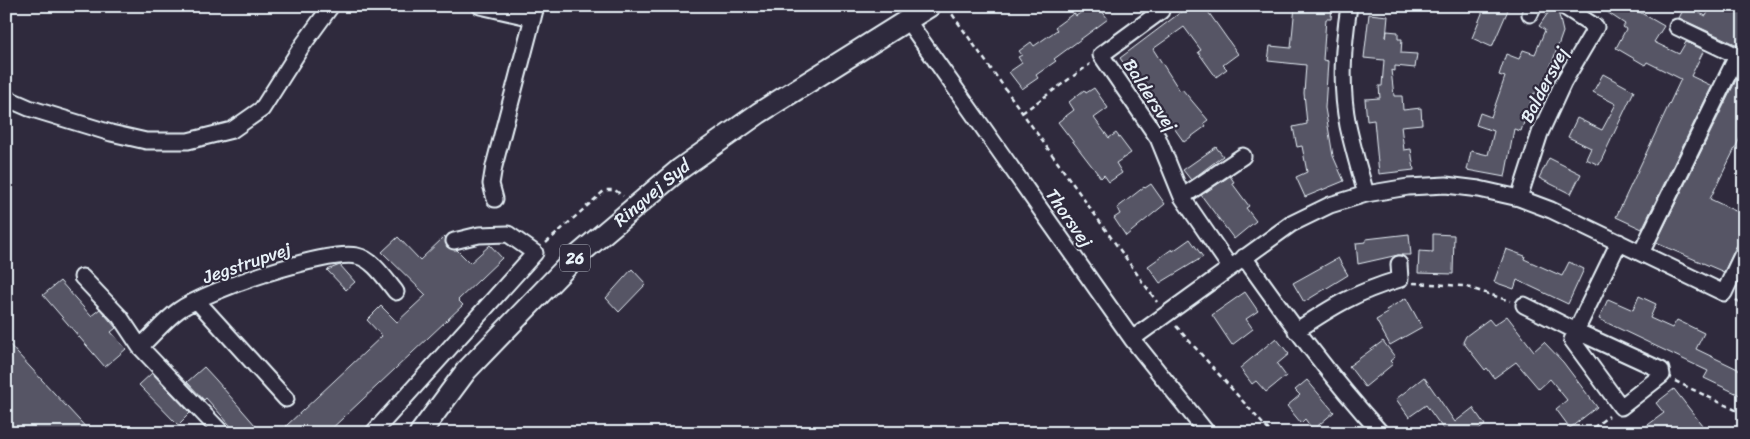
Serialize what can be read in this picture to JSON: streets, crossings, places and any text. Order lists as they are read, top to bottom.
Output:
{
  "streets": {
    "main road": ["Ringvej Syd", "26"],
    "street": ["Baldersvej", "Thorsvej", "Jegstrupvej"]
  },
  "crossings": [
    ["Ringvej Syd", "Thorsvej"]
  ]
}
